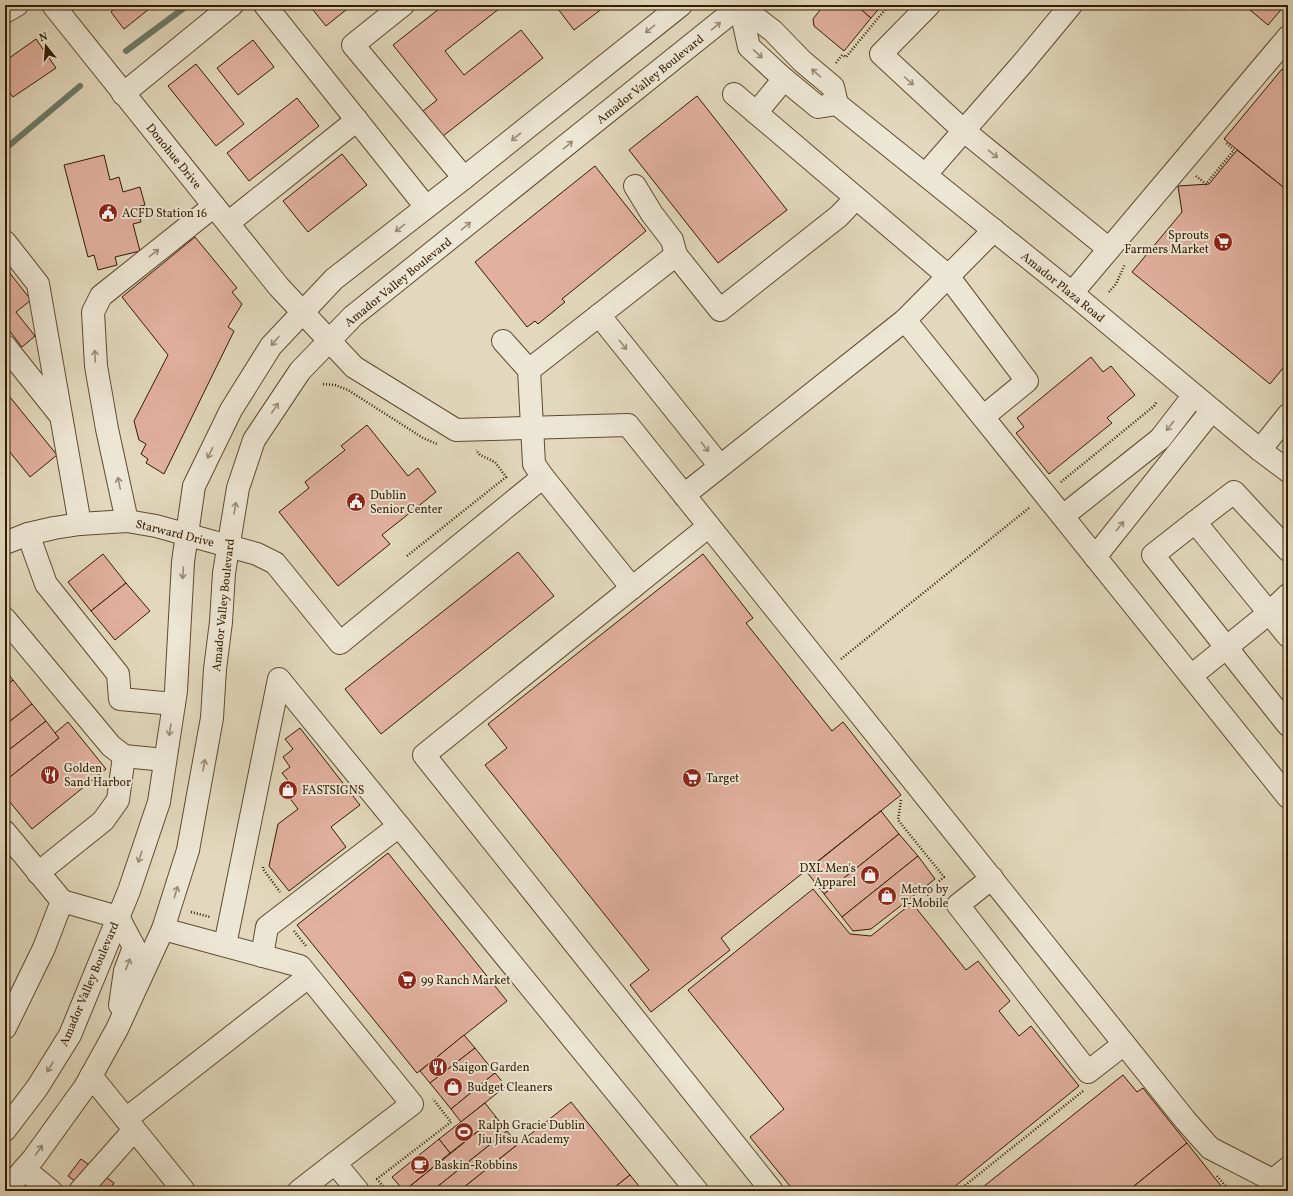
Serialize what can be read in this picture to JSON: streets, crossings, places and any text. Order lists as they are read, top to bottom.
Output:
{
  "streets": {
    "street": [
      "Amador Valley Boulevard",
      "Donohue Drive",
      "Amador Plaza Road",
      "Starward Drive"
    ]
  },
  "crossings": [
    ["Amador Valley Boulevard", "Donohue Drive"],
    ["Amador Valley Boulevard", "Starward Drive"]
  ],
  "places": {
    "public building": ["ACFD Station 16", "Dublin Senior Center"],
    "supermarket": ["Sprouts Farmers Market", "Target", "99 Ranch Market"],
    "restaurant": ["Golden Sand Harbor", "Saigon Garden"],
    "shop": [
      "FASTSIGNS",
      "DXL Men's Apparel",
      "Metro by T-Mobile",
      "Budget Cleaners"
    ],
    "sports": ["Ralph Gracie Dublin Jiu Jitsu Academy"],
    "cafe": ["Baskin-Robbins"]
  },
  "north": "top"
}
